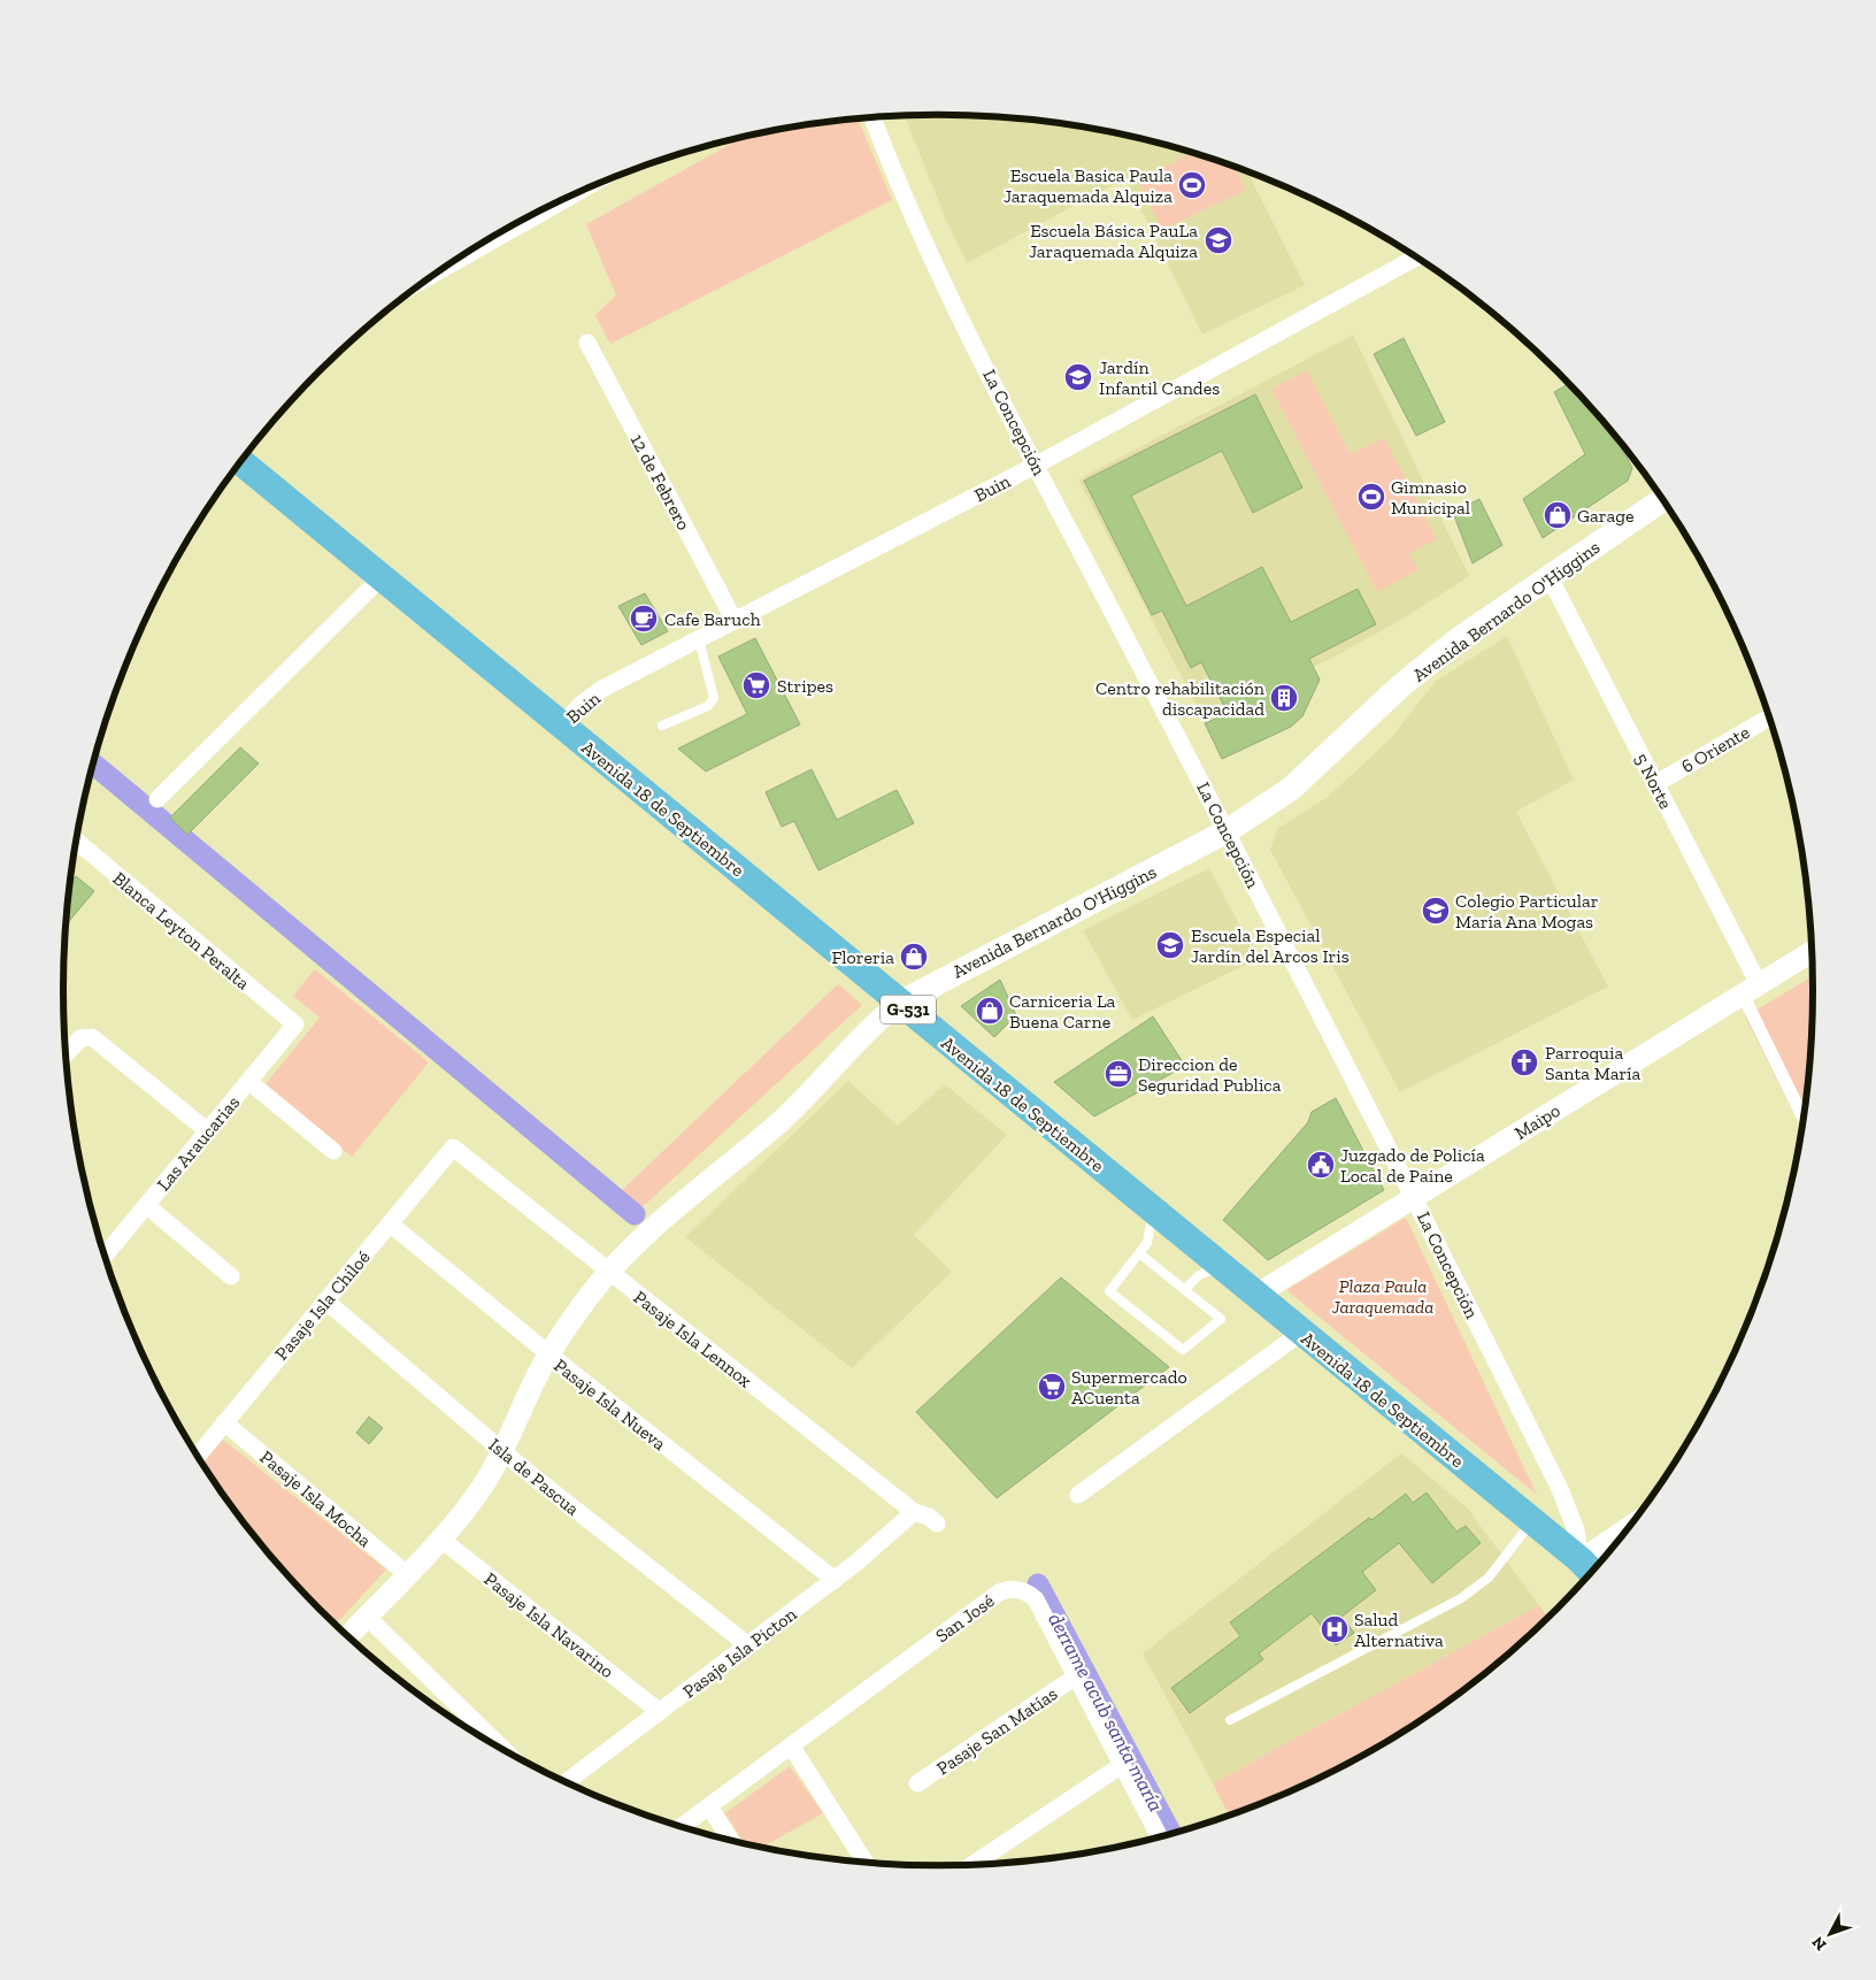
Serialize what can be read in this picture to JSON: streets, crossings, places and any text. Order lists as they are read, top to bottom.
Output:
{
  "streets": {
    "main road": ["Avenida Bernardo O'Higgins", "Avenida 18 de Septiembre", "G-531"],
    "street": [
      "La Concepción",
      "12 de Febrero",
      "Buin",
      "6 Oriente",
      "5 Norte",
      "Blanca Leyton Peralta",
      "Maipo",
      "Las Araucarias",
      "Pasaje Isla Chiloé",
      "Pasaje Isla Lennox",
      "Pasaje Isla Nueva",
      "Isla de Pascua",
      "Pasaje Isla Mocha",
      "San José",
      "Pasaje Isla Navarino",
      "Pasaje Isla Picton",
      "Pasaje San Matías"
    ]
  },
  "crossings": [
    ["La Concepción", "Buin"],
    ["La Concepción", "Avenida Bernardo O'Higgins"],
    ["La Concepción", "Avenida 18 de Septiembre"],
    ["La Concepción", "Maipo"],
    ["12 de Febrero", "Buin"],
    ["Buin", "Avenida 18 de Septiembre"],
    ["Avenida Bernardo O'Higgins", "5 Norte"],
    ["Avenida Bernardo O'Higgins", "Avenida 18 de Septiembre"],
    ["Avenida Bernardo O'Higgins", "Pasaje Isla Lennox"],
    ["Avenida Bernardo O'Higgins", "Pasaje Isla Nueva"],
    ["Avenida Bernardo O'Higgins", "Isla de Pascua"],
    ["Avenida Bernardo O'Higgins", "Pasaje Isla Mocha"],
    ["Avenida Bernardo O'Higgins", "Pasaje Isla Navarino"],
    ["6 Oriente", "5 Norte"],
    ["5 Norte", "Maipo"],
    ["Avenida 18 de Septiembre", "Maipo"],
    ["Blanca Leyton Peralta", "Las Araucarias"],
    ["Pasaje Isla Chiloé", "Pasaje Isla Lennox"],
    ["Pasaje Isla Chiloé", "Pasaje Isla Nueva"],
    ["Pasaje Isla Chiloé", "Isla de Pascua"],
    ["Pasaje Isla Chiloé", "Pasaje Isla Mocha"],
    ["Pasaje Isla Lennox", "Pasaje Isla Picton"],
    ["Pasaje Isla Nueva", "Pasaje Isla Picton"],
    ["Isla de Pascua", "Pasaje Isla Picton"],
    ["San José", "Pasaje San Matías"],
    ["Pasaje Isla Navarino", "Pasaje Isla Picton"]
  ],
  "water": ["derrame acub santa maría"],
  "parks": ["Plaza Paula Jaraquemada"],
  "places": {
    "sports": ["Escuela Basica Paula Jaraquemada Alquiza", "Gimnasio Municipal"],
    "school or university": [
      "Escuela Básica PauLa Jaraquemada Alquiza",
      "Jardín Infantil Candes",
      "Colegio Particular María Ana Mogas",
      "Escuela Especial Jardín del Arcos Iris"
    ],
    "shop": ["Garage", "Floreria", "Carniceria La Buena Carne"],
    "cafe": ["Cafe Baruch"],
    "supermarket": ["Stripes", "Supermercado ACuenta"],
    "building": ["Centro rehabilitación discapacidad"],
    "church": ["Parroquia Santa María"],
    "office": ["Direccion de Seguridad Publica"],
    "public building": ["Juzgado de Policía Local de Paine"],
    "hospital": ["Salud Alternativa"]
  },
  "north": "bottom left"
}
